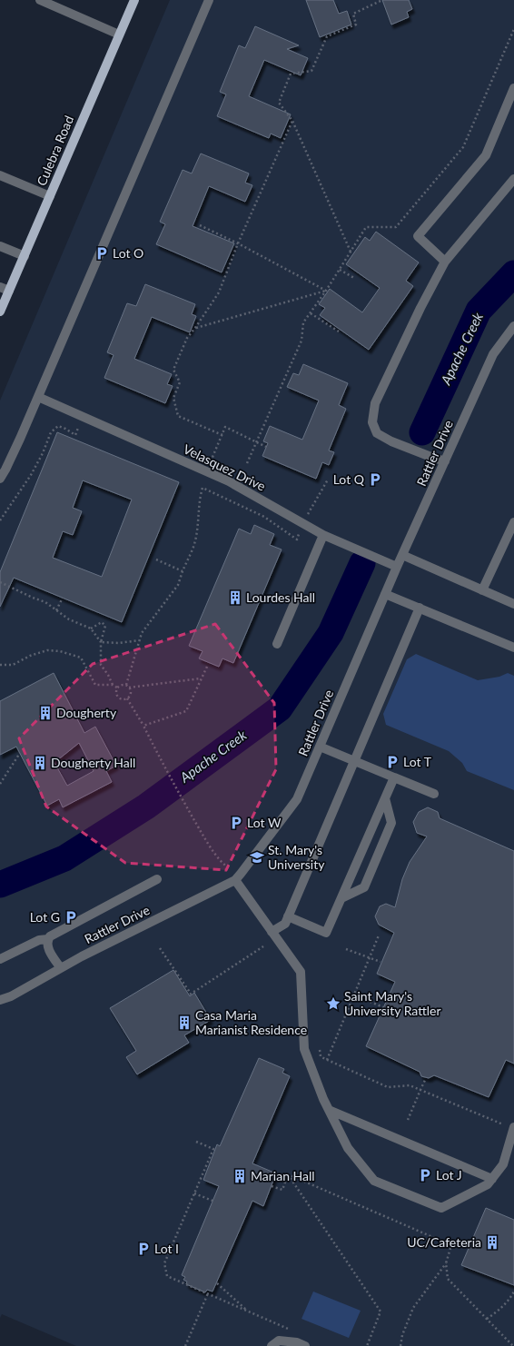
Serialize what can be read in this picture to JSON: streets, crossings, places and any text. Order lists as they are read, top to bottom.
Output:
{
  "streets": {
    "main road": ["Culebra Road"],
    "street": ["Rattler Drive", "Velasquez Drive"]
  },
  "crossings": [
    ["Rattler Drive", "Velasquez Drive"]
  ],
  "water": ["Apache Creek"],
  "places": {
    "parking": [
      "Lot O",
      "Lot Q",
      "Lot T",
      "Lot W",
      "Lot G",
      "Lot J",
      "Lot I"
    ],
    "building": [
      "Lourdes Hall",
      "Dougherty",
      "Dougherty Hall",
      "Casa Maria Marianist Residence",
      "Marian Hall",
      "UC/Cafeteria"
    ],
    "school or university": ["St. Mary's University"],
    "place": ["Saint Mary's University Rattler"]
  }
}
